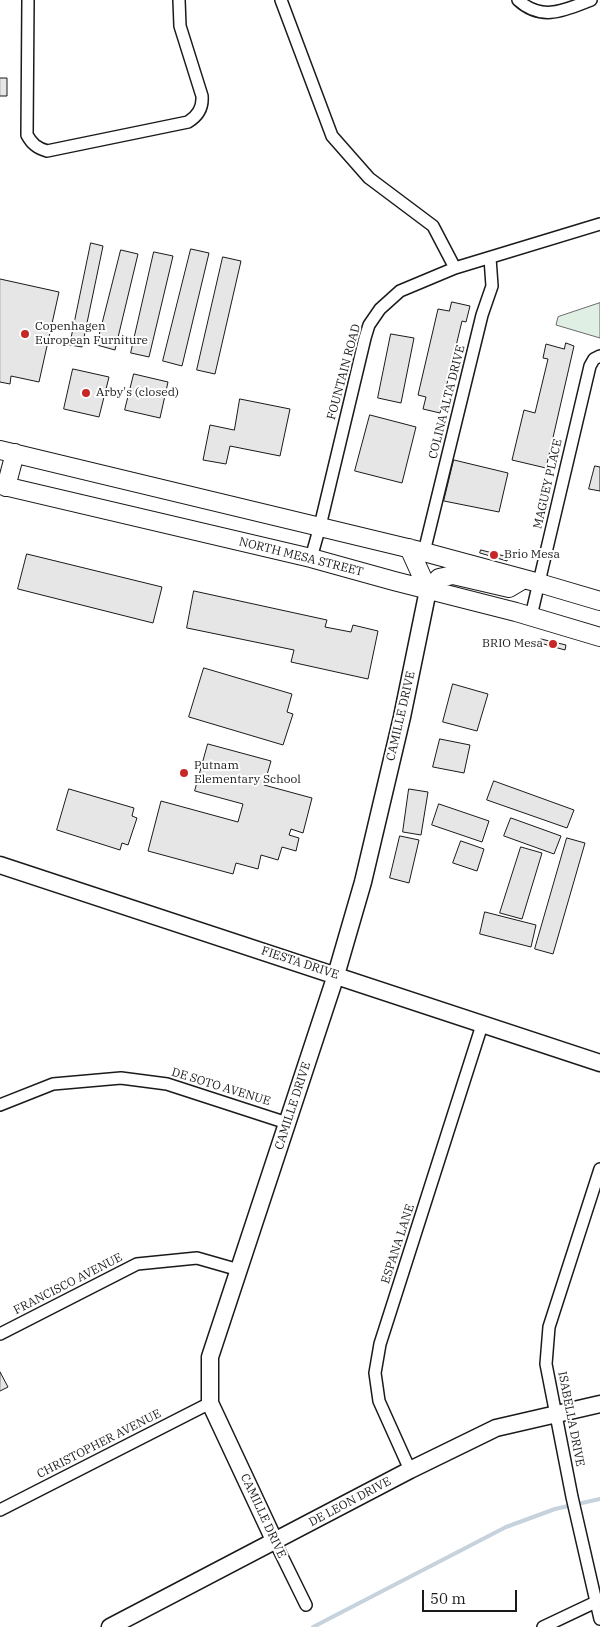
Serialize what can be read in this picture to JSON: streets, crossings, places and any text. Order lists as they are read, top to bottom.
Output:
{
  "streets": {
    "main road": ["NORTH MESA STREET"],
    "street": [
      "FOUNTAIN ROAD",
      "COLINA ALTA DRIVE",
      "MAGUEY PLACE",
      "CAMILLE DRIVE",
      "FIESTA DRIVE",
      "DE SOTO AVENUE",
      "ESPANA LANE",
      "FRANCISCO AVENUE",
      "ISABELLA DRIVE",
      "CHRISTOPHER AVENUE",
      "DE LEON DRIVE"
    ]
  },
  "crossings": [
    ["FOUNTAIN ROAD", "COLINA ALTA DRIVE"],
    ["FOUNTAIN ROAD", "NORTH MESA STREET"],
    ["MAGUEY PLACE", "NORTH MESA STREET"],
    ["NORTH MESA STREET", "CAMILLE DRIVE"],
    ["CAMILLE DRIVE", "FIESTA DRIVE"],
    ["CAMILLE DRIVE", "DE SOTO AVENUE"],
    ["CAMILLE DRIVE", "FRANCISCO AVENUE"],
    ["CAMILLE DRIVE", "CHRISTOPHER AVENUE"],
    ["CAMILLE DRIVE", "DE LEON DRIVE"],
    ["FIESTA DRIVE", "ESPANA LANE"],
    ["ESPANA LANE", "DE LEON DRIVE"],
    ["ISABELLA DRIVE", "DE LEON DRIVE"]
  ],
  "places": [
    "Copenhagen European Furniture",
    "Arby's (closed)",
    "Brio Mesa",
    "BRIO Mesa",
    "Putnam Elementary School"
  ],
  "scale_bar": "50 m"
}
